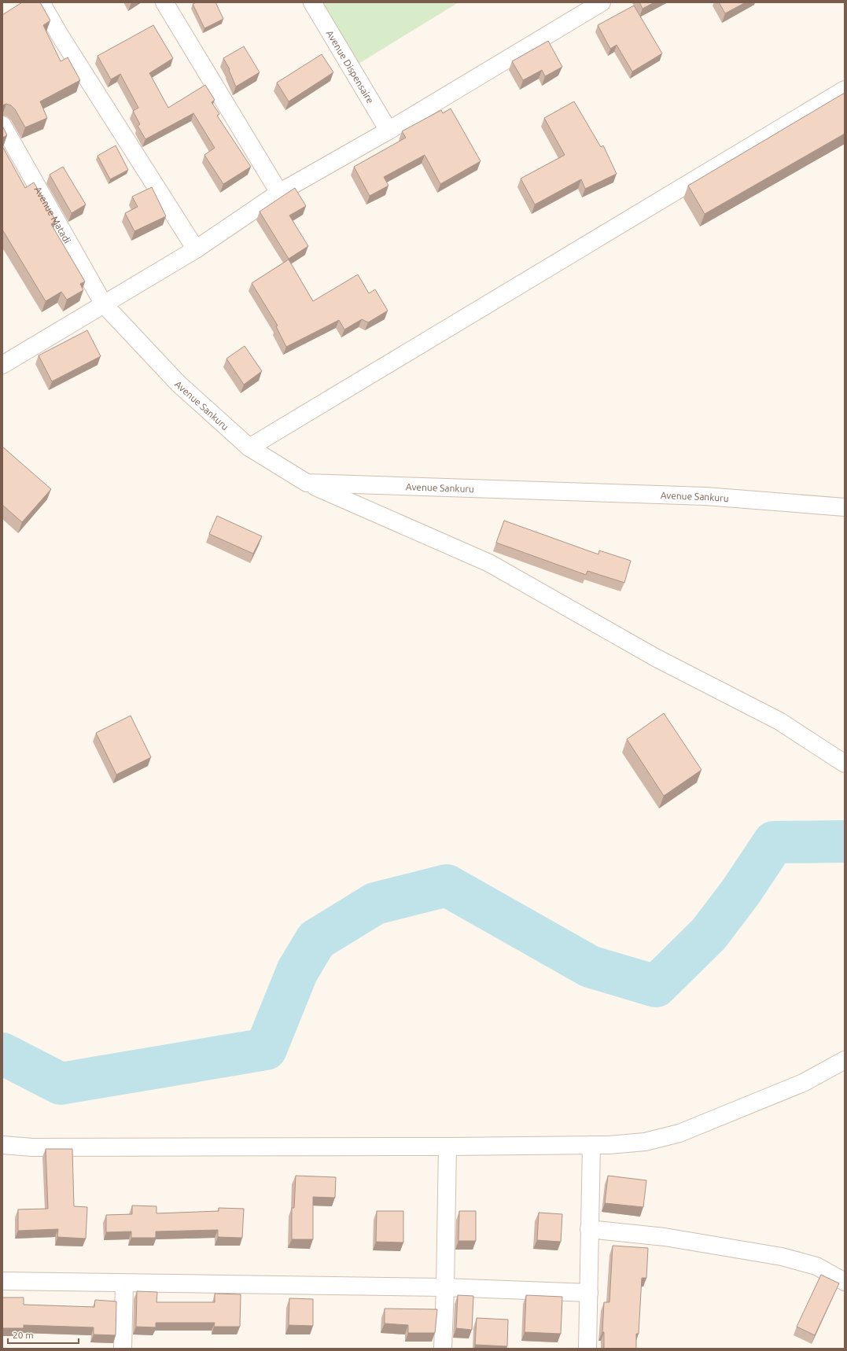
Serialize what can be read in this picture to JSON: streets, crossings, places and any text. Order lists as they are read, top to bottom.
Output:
{
  "streets": {
    "street": ["Avenue Dispensaire", "Avenue Matadi", "Avenue Sankuru"]
  },
  "crossings": [
    ["Avenue Matadi", "Avenue Sankuru"]
  ],
  "scale_bar": "20 m"
}
